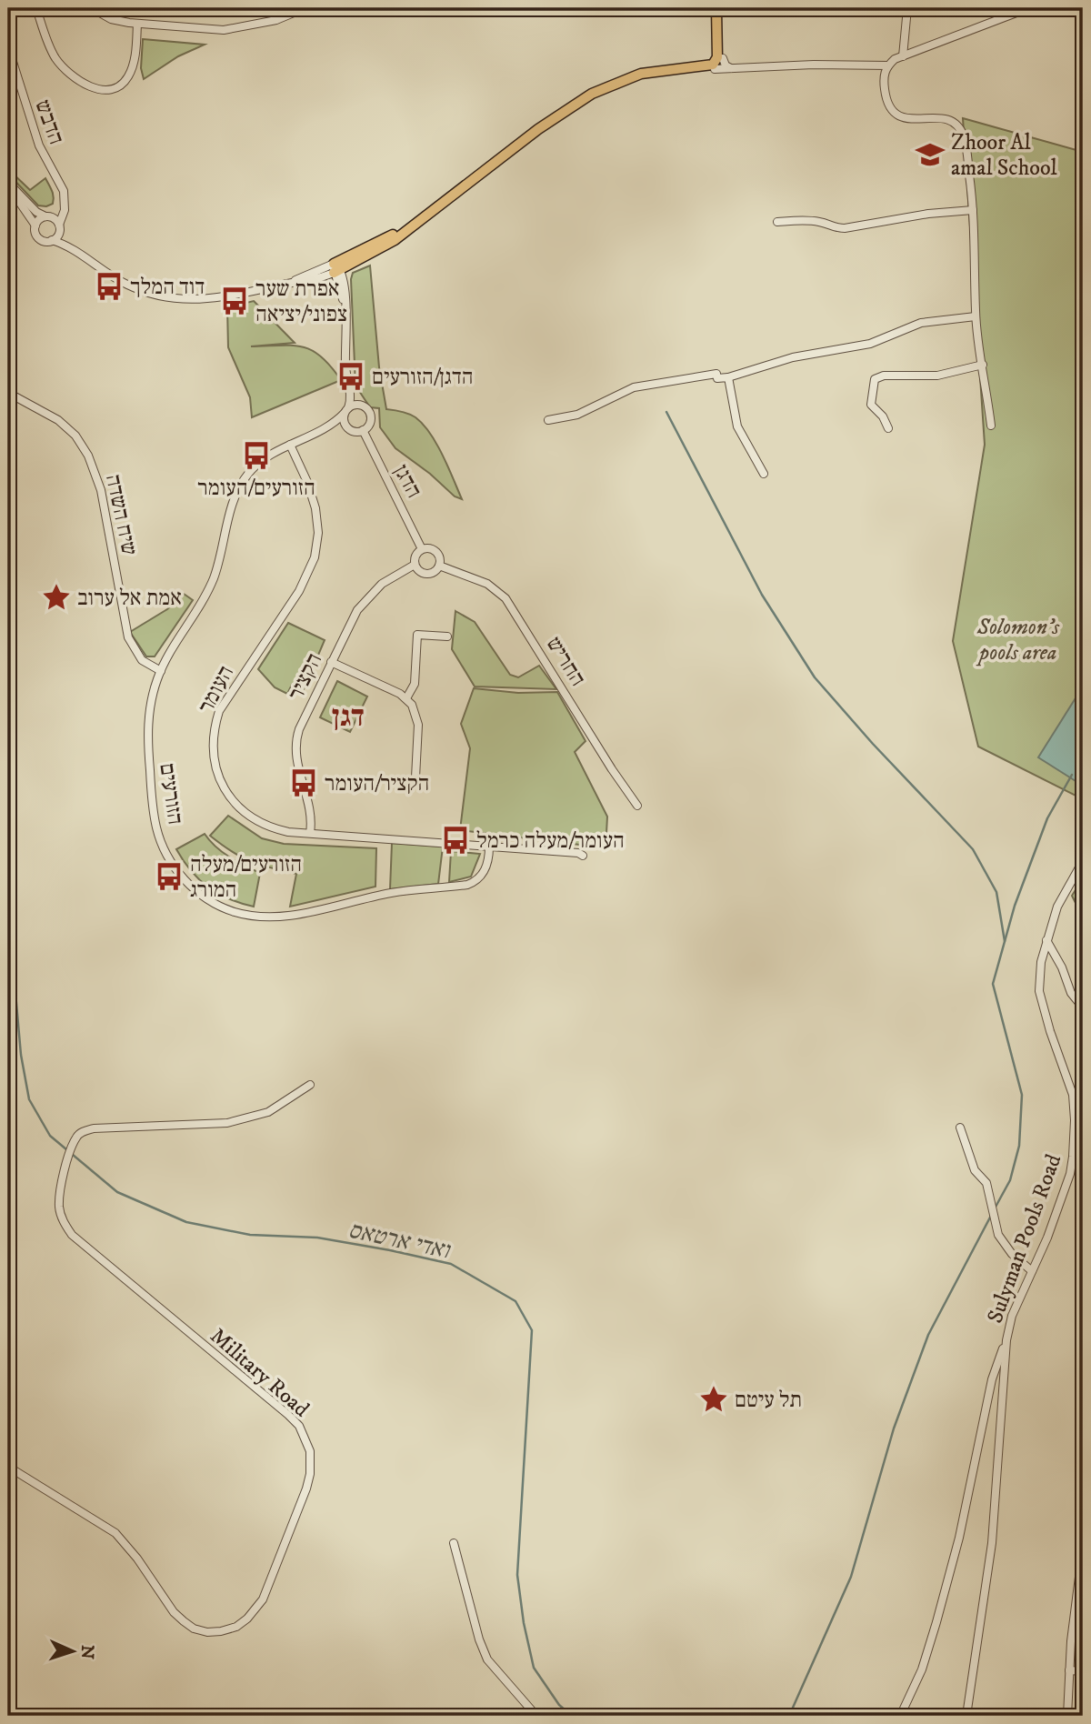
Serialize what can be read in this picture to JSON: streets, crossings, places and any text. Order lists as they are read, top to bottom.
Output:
{
  "streets": {
    "street": [
      "הדבש",
      "הדגן",
      "שיח השדה",
      "החריש",
      "הקציר",
      "העומר",
      "הזורעים",
      "Sulyman Pools Road",
      "Military Road"
    ]
  },
  "crossings": [
    ["הדגן", "החריש"],
    ["הדגן", "הקציר"],
    ["שיח השדה", "הזורעים"],
    ["החריש", "הקציר"],
    ["הקציר", "העומר"],
    ["העומר", "הזורעים"]
  ],
  "districts": ["דגן"],
  "water": ["ואדי ארטאס"],
  "parks": ["Solomon's pools area"],
  "places": {
    "school or university": ["Zhoor Al amal School"],
    "bus stop": [
      "דוד המלך",
      "אפרת שער צפוני/יציאה",
      "הדגן/הזורעים",
      "הזורעים/העומר",
      "הקציר/העומר",
      "העומר/מעלה כרמל",
      "הזורעים/מעלה המורג"
    ],
    "place": ["אמת אל ערוב", "תל עיטם"]
  },
  "north": "right"
}
